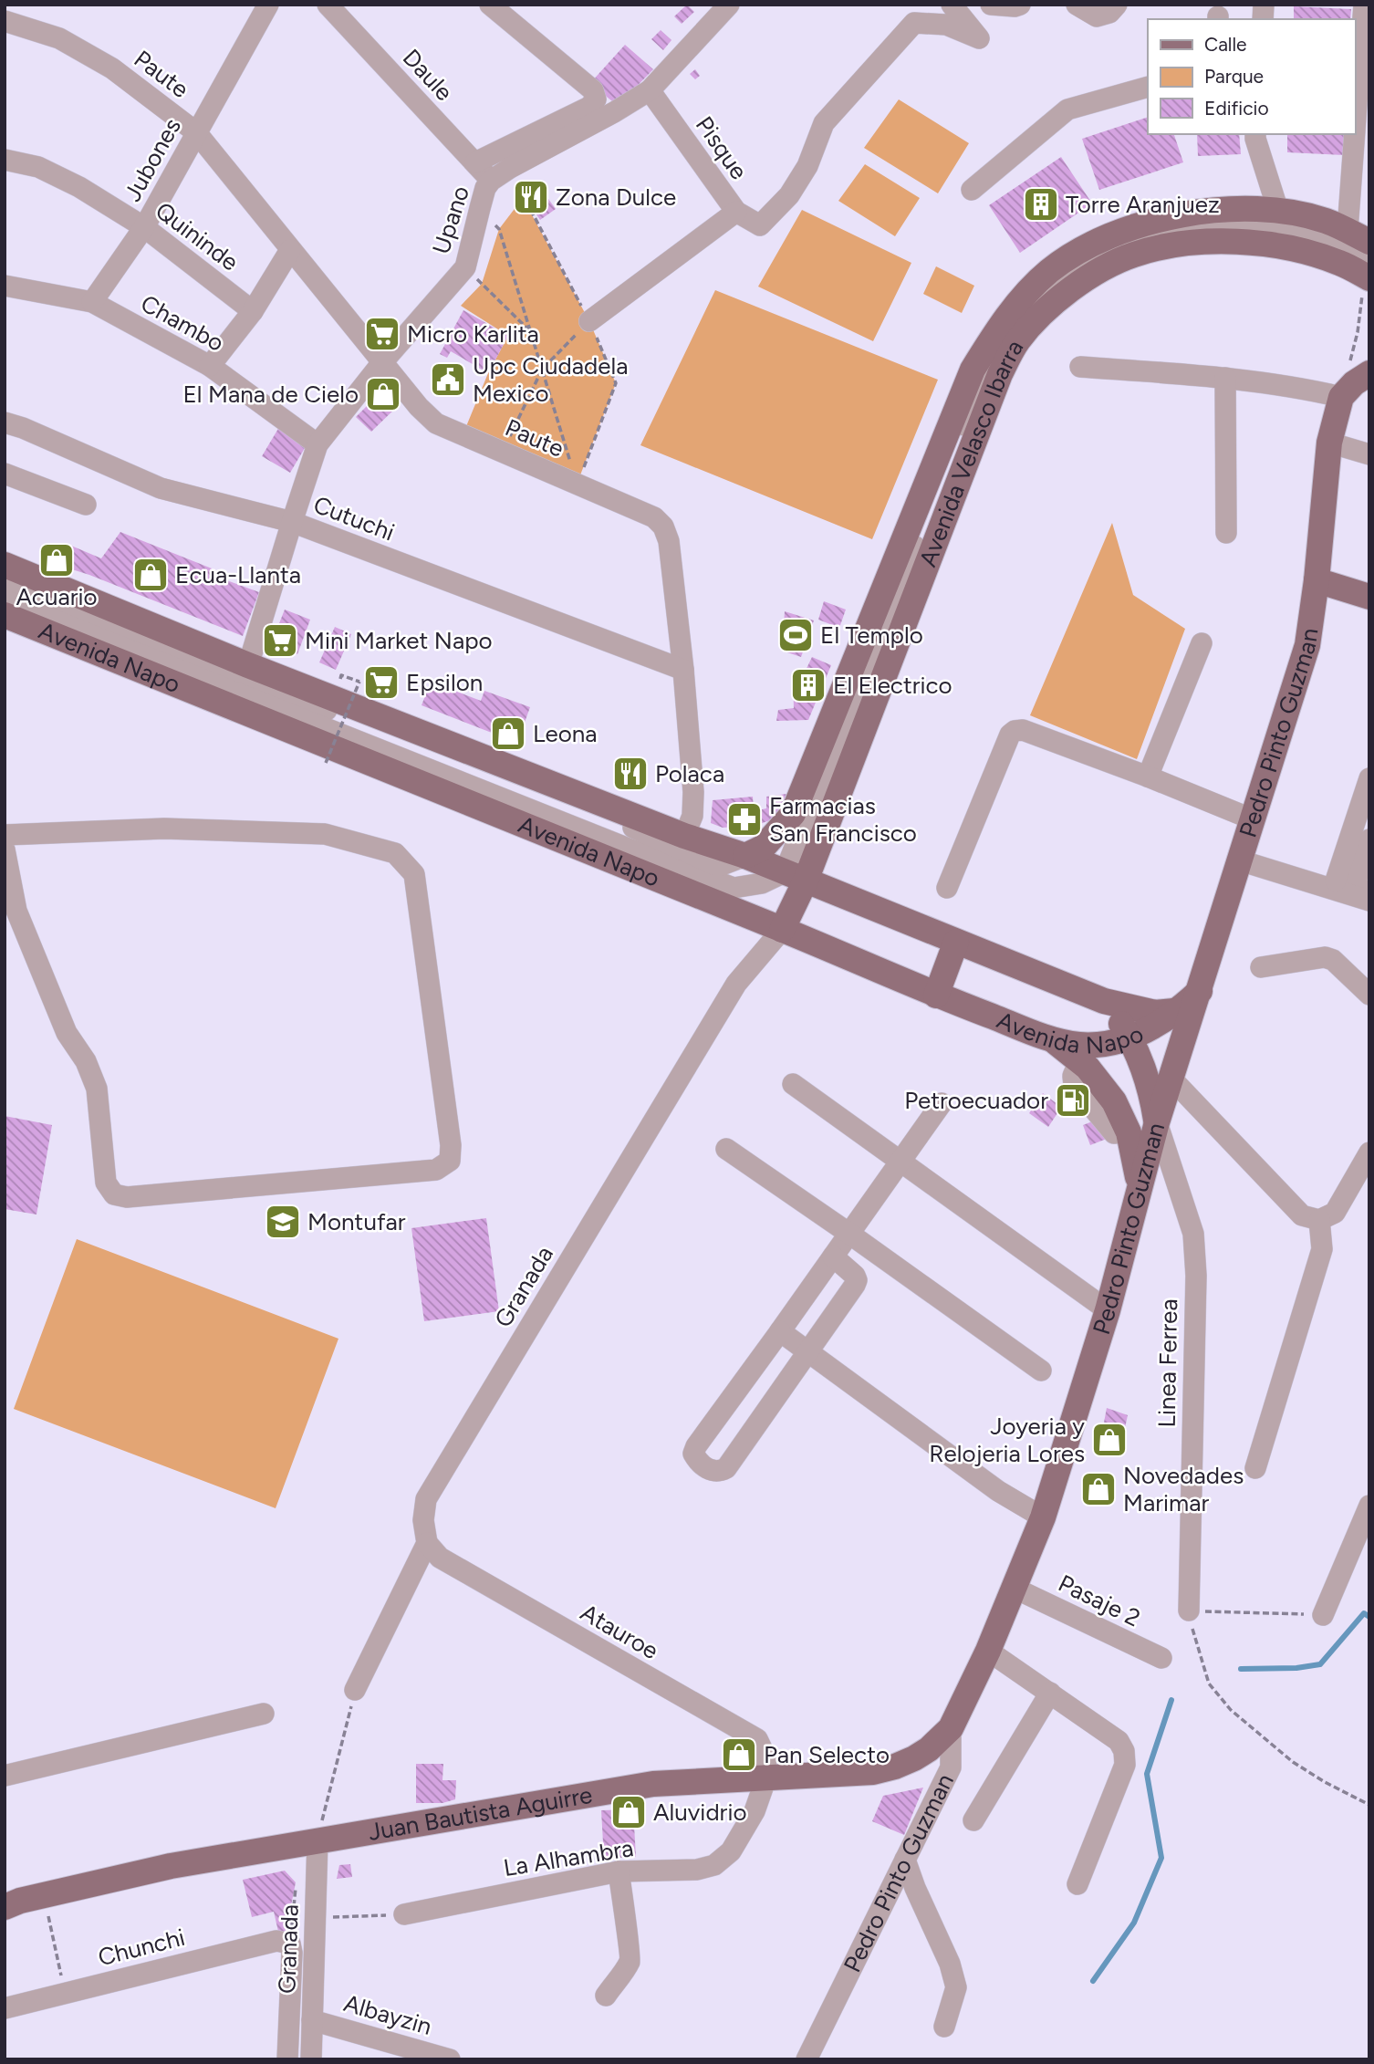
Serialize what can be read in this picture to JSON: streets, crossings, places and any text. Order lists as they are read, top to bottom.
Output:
{
  "streets": {
    "main road": [
      "Avenida Velasco Ibarra",
      "Avenida Napo",
      "Pedro Pinto Guzman",
      "Juan Bautista Aguirre"
    ],
    "street": [
      "Paute",
      "Daule",
      "Pisque",
      "Jubones",
      "Upano",
      "Quininde",
      "Chambo",
      "Cutuchi",
      "Granada",
      "Linea Ferrea",
      "Pasaje 2",
      "Atauroe",
      "La Alhambra",
      "Chunchi",
      "Albayzin"
    ]
  },
  "crossings": [
    ["Paute", "Jubones"],
    ["Paute", "Upano"],
    ["Paute", "Cutuchi"],
    ["Paute", "Avenida Napo"],
    ["Daule", "Upano"],
    ["Pisque", "Upano"],
    ["Jubones", "Quininde"],
    ["Jubones", "Chambo"],
    ["Upano", "Chambo"],
    ["Upano", "Cutuchi"],
    ["Upano", "Avenida Napo"],
    ["Avenida Velasco Ibarra", "Avenida Napo"],
    ["Avenida Velasco Ibarra", "Granada"],
    ["Avenida Napo", "Pedro Pinto Guzman"],
    ["Avenida Napo", "Granada"],
    ["Pedro Pinto Guzman", "Linea Ferrea"],
    ["Pedro Pinto Guzman", "Pasaje 2"],
    ["Pedro Pinto Guzman", "Juan Bautista Aguirre"],
    ["Granada", "Atauroe"],
    ["Granada", "Juan Bautista Aguirre"],
    ["Granada", "Albayzin"],
    ["Atauroe", "Juan Bautista Aguirre"],
    ["Atauroe", "La Alhambra"],
    ["Juan Bautista Aguirre", "La Alhambra"]
  ],
  "places": {
    "restaurant": ["Zona Dulce", "Polaca"],
    "building": ["Torre Aranjuez", "El Electrico"],
    "supermarket": ["Micro Karlita", "Mini Market Napo", "Epsilon"],
    "public building": ["Upc Ciudadela Mexico"],
    "shop": [
      "El Mana de Cielo",
      "Acuario",
      "Ecua-Llanta",
      "Leona",
      "Joyeria y Relojeria Lores",
      "Novedades Marimar",
      "Pan Selecto",
      "Aluvidrio"
    ],
    "sports": ["El Templo"],
    "pharmacy": ["Farmacias San Francisco"],
    "fuel station": ["Petroecuador"],
    "school or university": ["Montufar"]
  },
  "legend": ["Calle", "Parque", "Edificio"]
}
